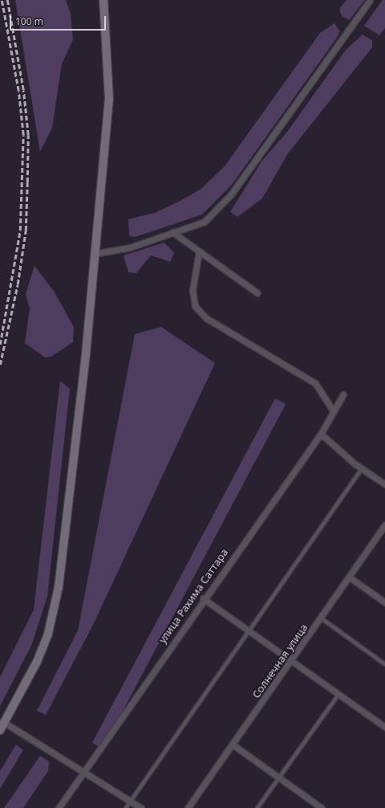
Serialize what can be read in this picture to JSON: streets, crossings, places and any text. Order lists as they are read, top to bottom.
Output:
{
  "streets": {
    "street": ["улица Рахима Саттара", "Солнечная улица"]
  },
  "scale_bar": "100 m"
}
